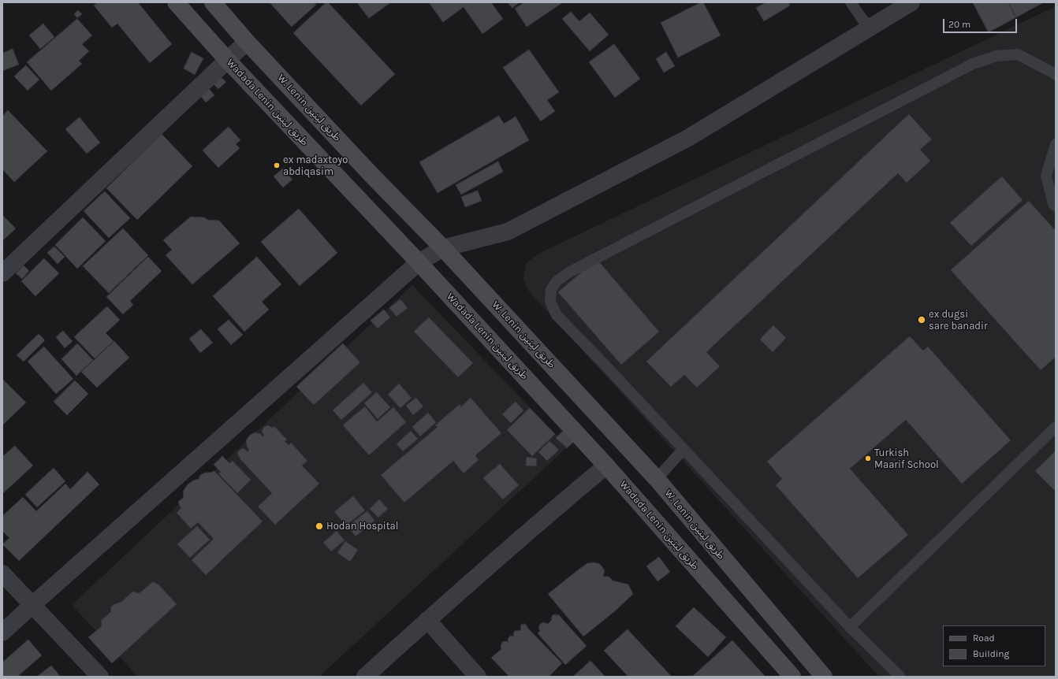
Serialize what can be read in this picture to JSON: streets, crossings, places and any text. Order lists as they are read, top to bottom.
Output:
{
  "streets": {
    "main road": ["Wadada Lenin طريق لينين", "W. Lenin طريق لينين"]
  },
  "places": [
    "ex madaxtoyo abdiqasim",
    "ex dugsi sare banadir",
    "Turkish Maarif School",
    "Hodan Hospital"
  ],
  "legend": ["Road", "Building"],
  "scale_bar": "20 m"
}
